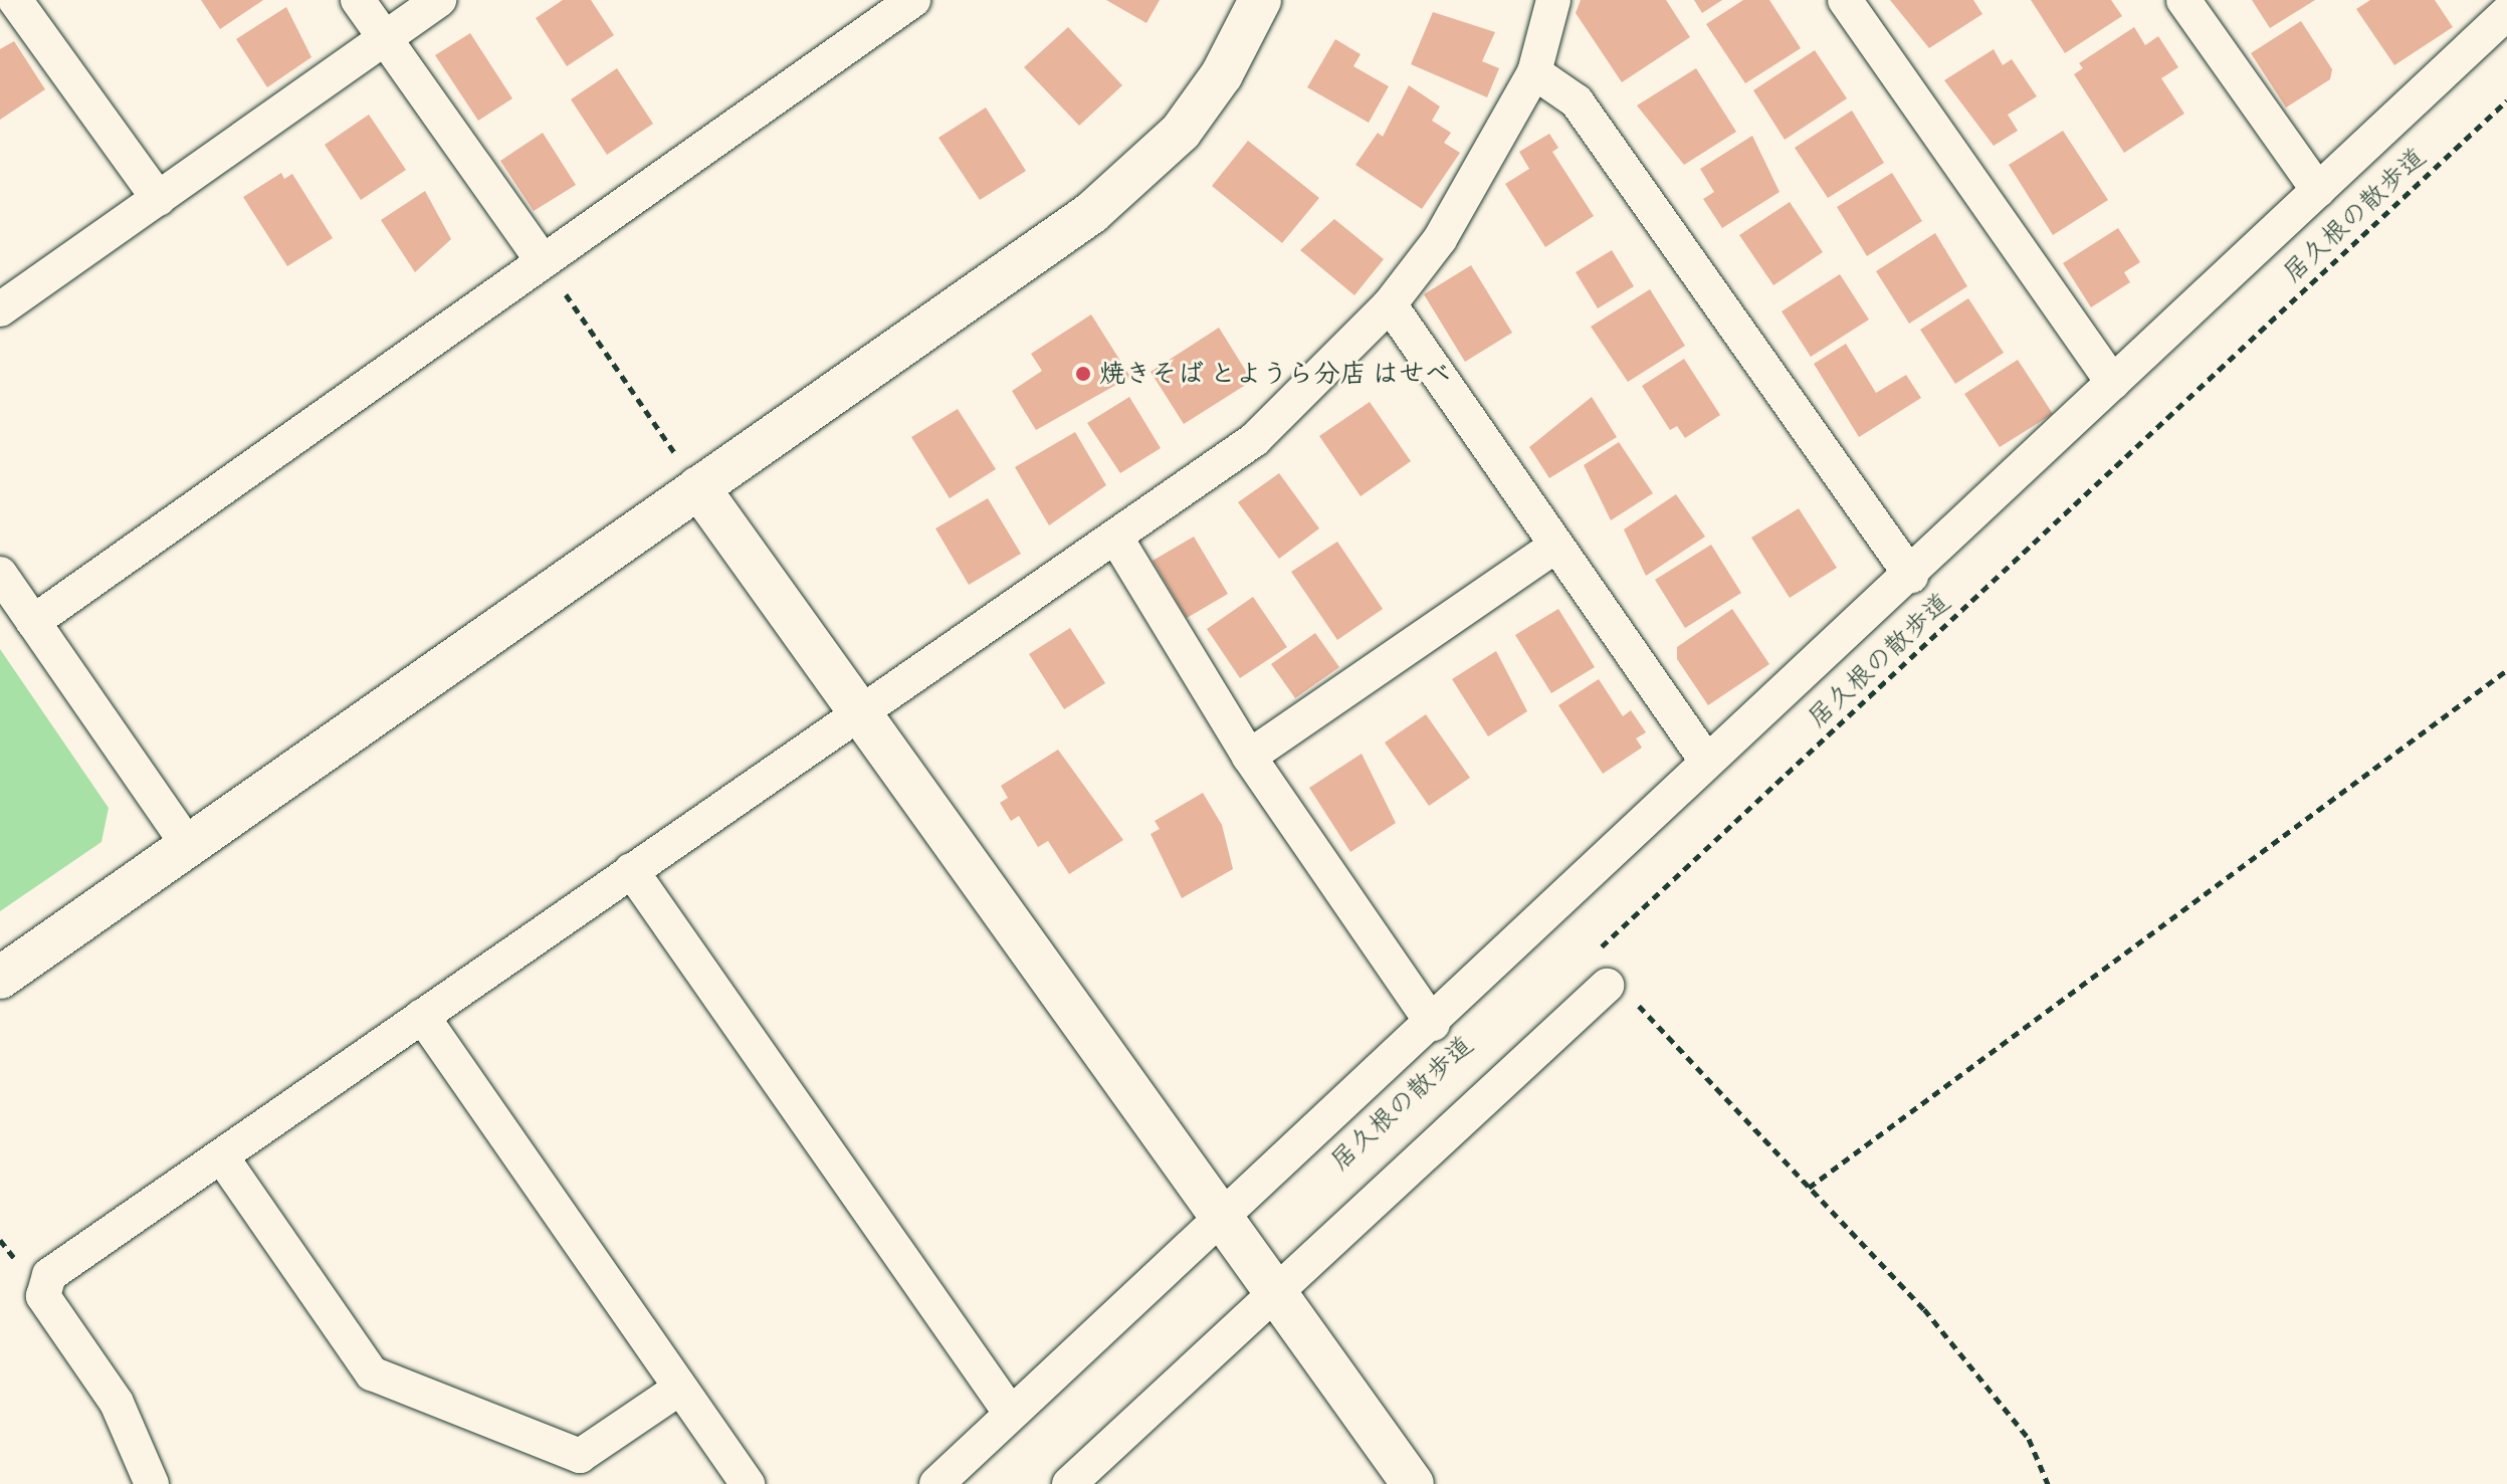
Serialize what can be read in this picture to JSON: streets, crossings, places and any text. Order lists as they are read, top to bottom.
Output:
{
  "streets": {
    "path": ["居久根の散歩道"]
  },
  "places": ["焼きそば とようら分店 はせべ"]
}
